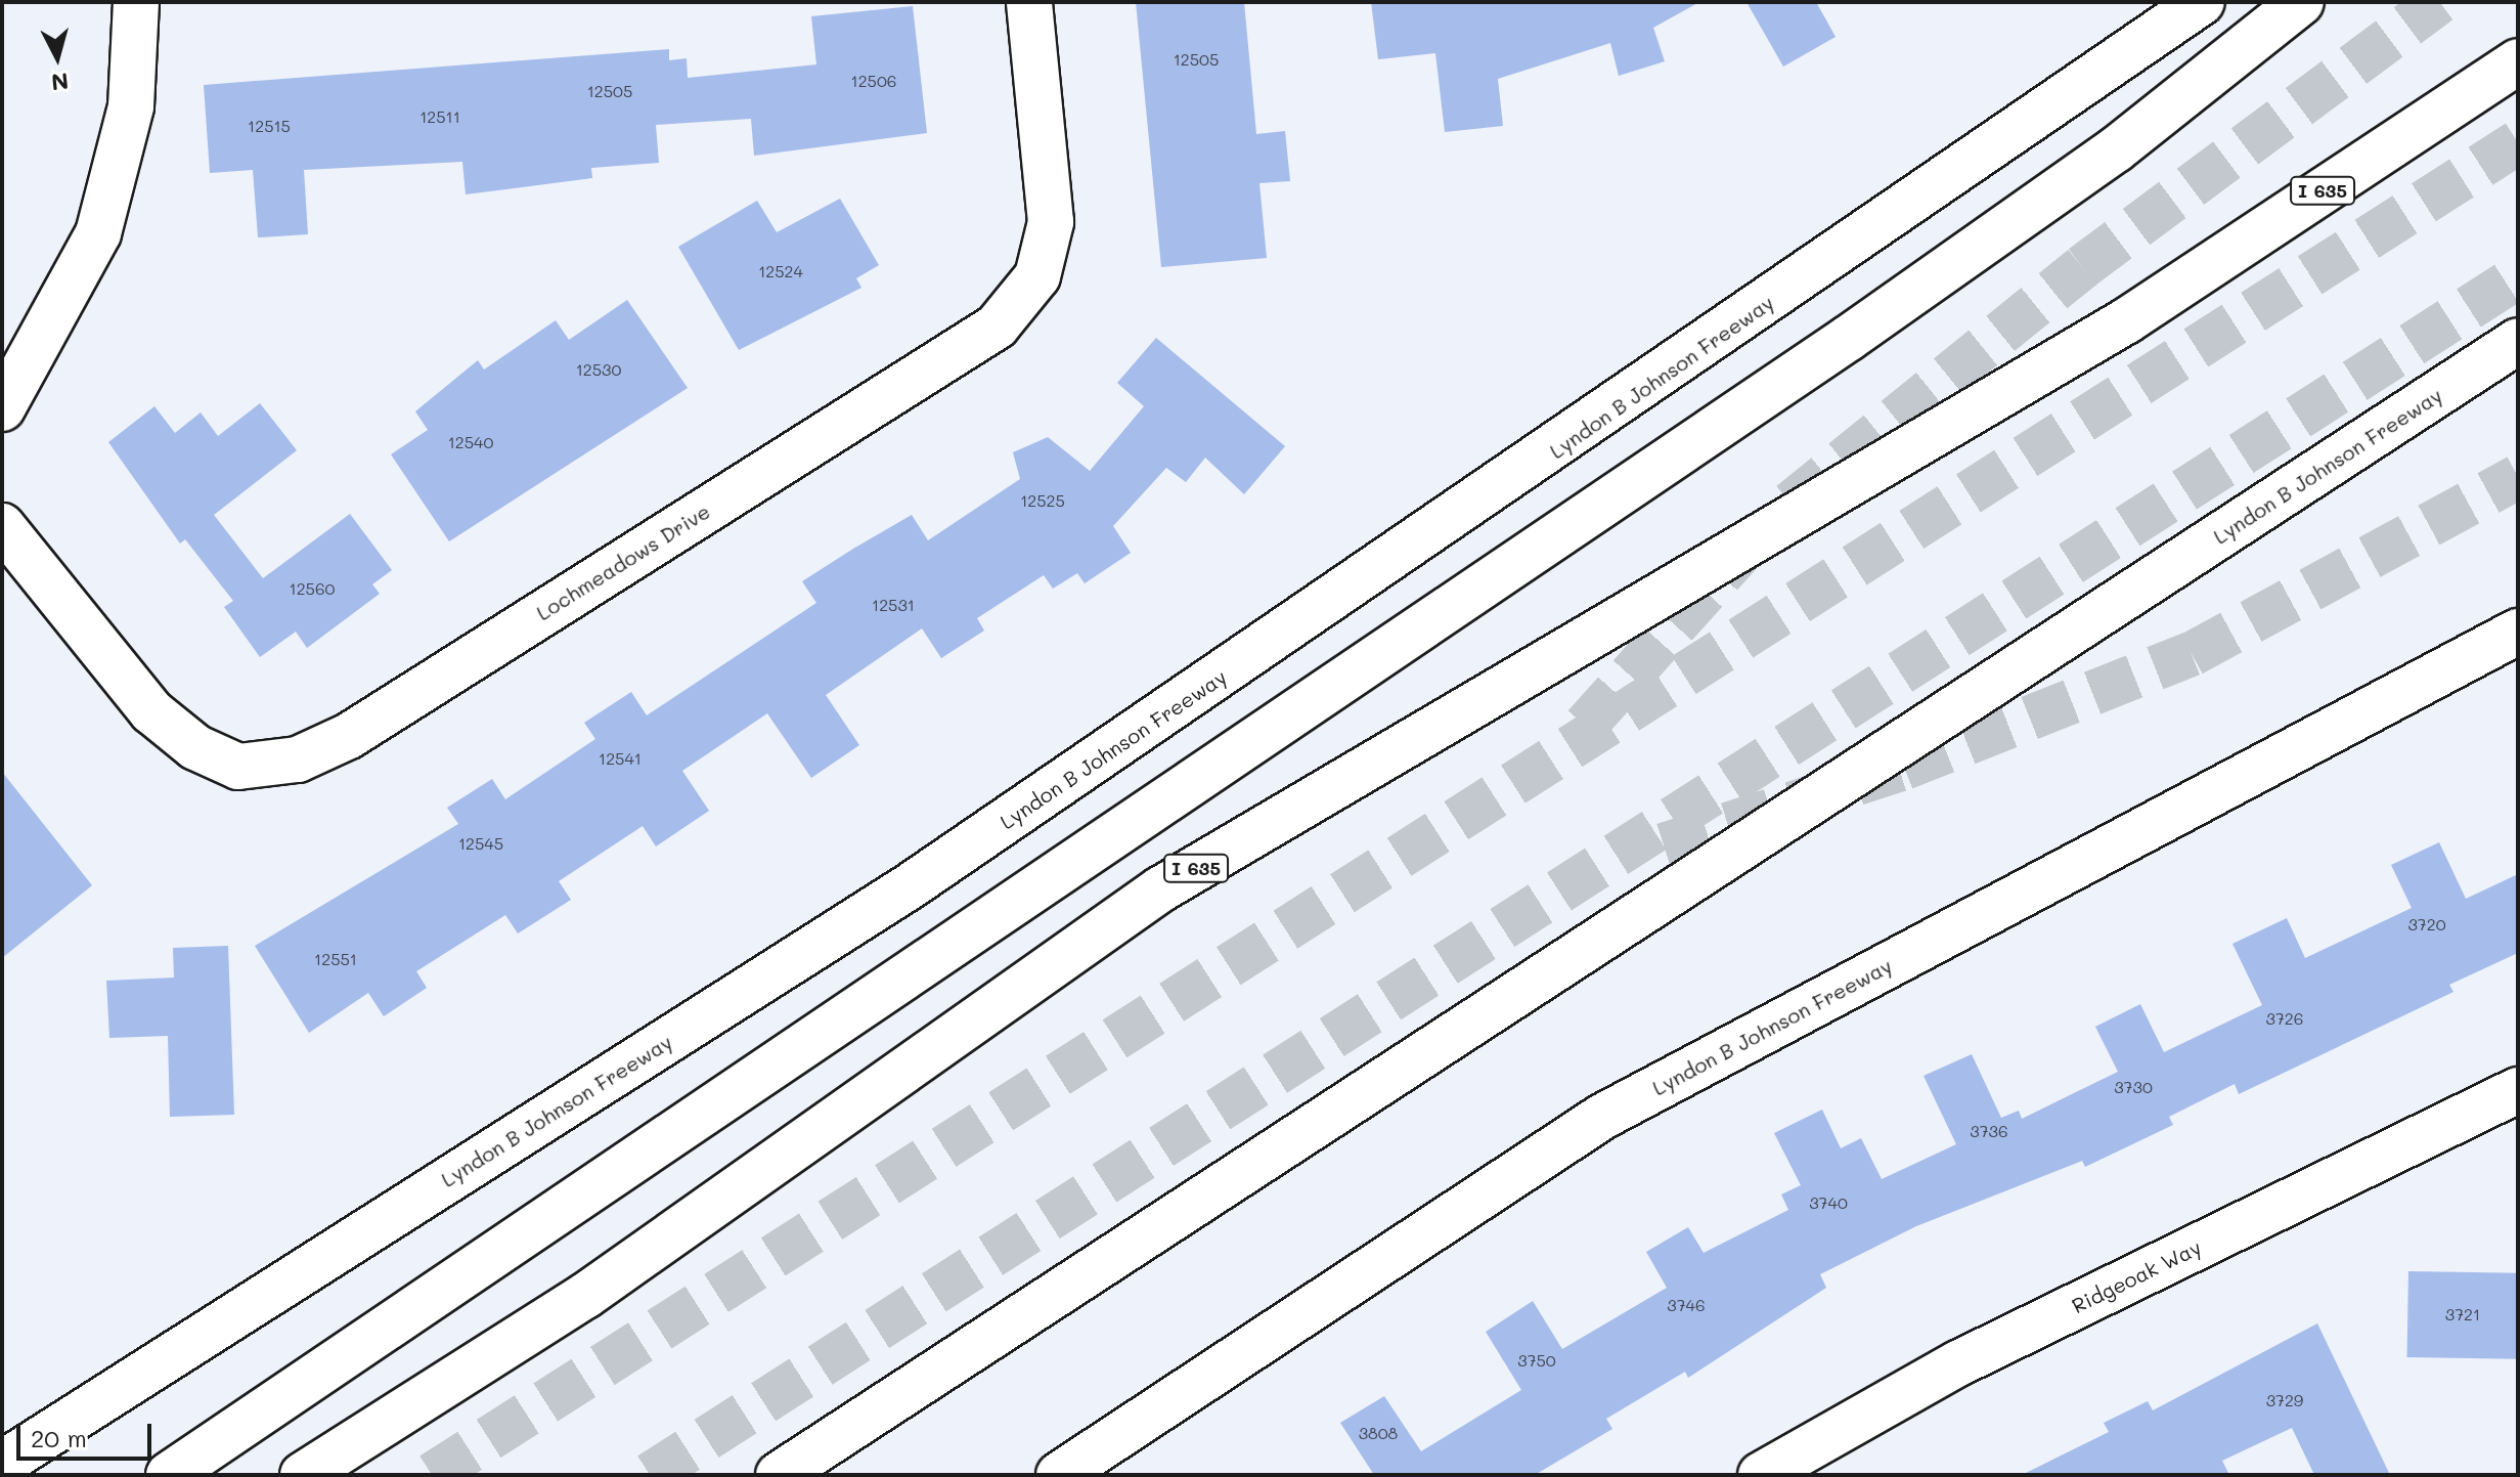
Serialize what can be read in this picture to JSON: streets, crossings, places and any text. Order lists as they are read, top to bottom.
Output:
{
  "streets": {
    "main road": [
      "I 635",
      "Lyndon B Johnson Freeway",
      "Lochmeadows Drive",
      "Ridgeoak Way"
    ]
  },
  "house_numbers": [
    "12505",
    "12506",
    "12505",
    "12511",
    "12515",
    "12524",
    "12530",
    "12540",
    "12525",
    "12560",
    "12531",
    "12541",
    "12545",
    "3720",
    "12551",
    "3726",
    "3730",
    "3736",
    "3740",
    "3746",
    "3721",
    "3750",
    "3729",
    "3808"
  ],
  "scale_bar": "20 m",
  "north": "bottom"
}
